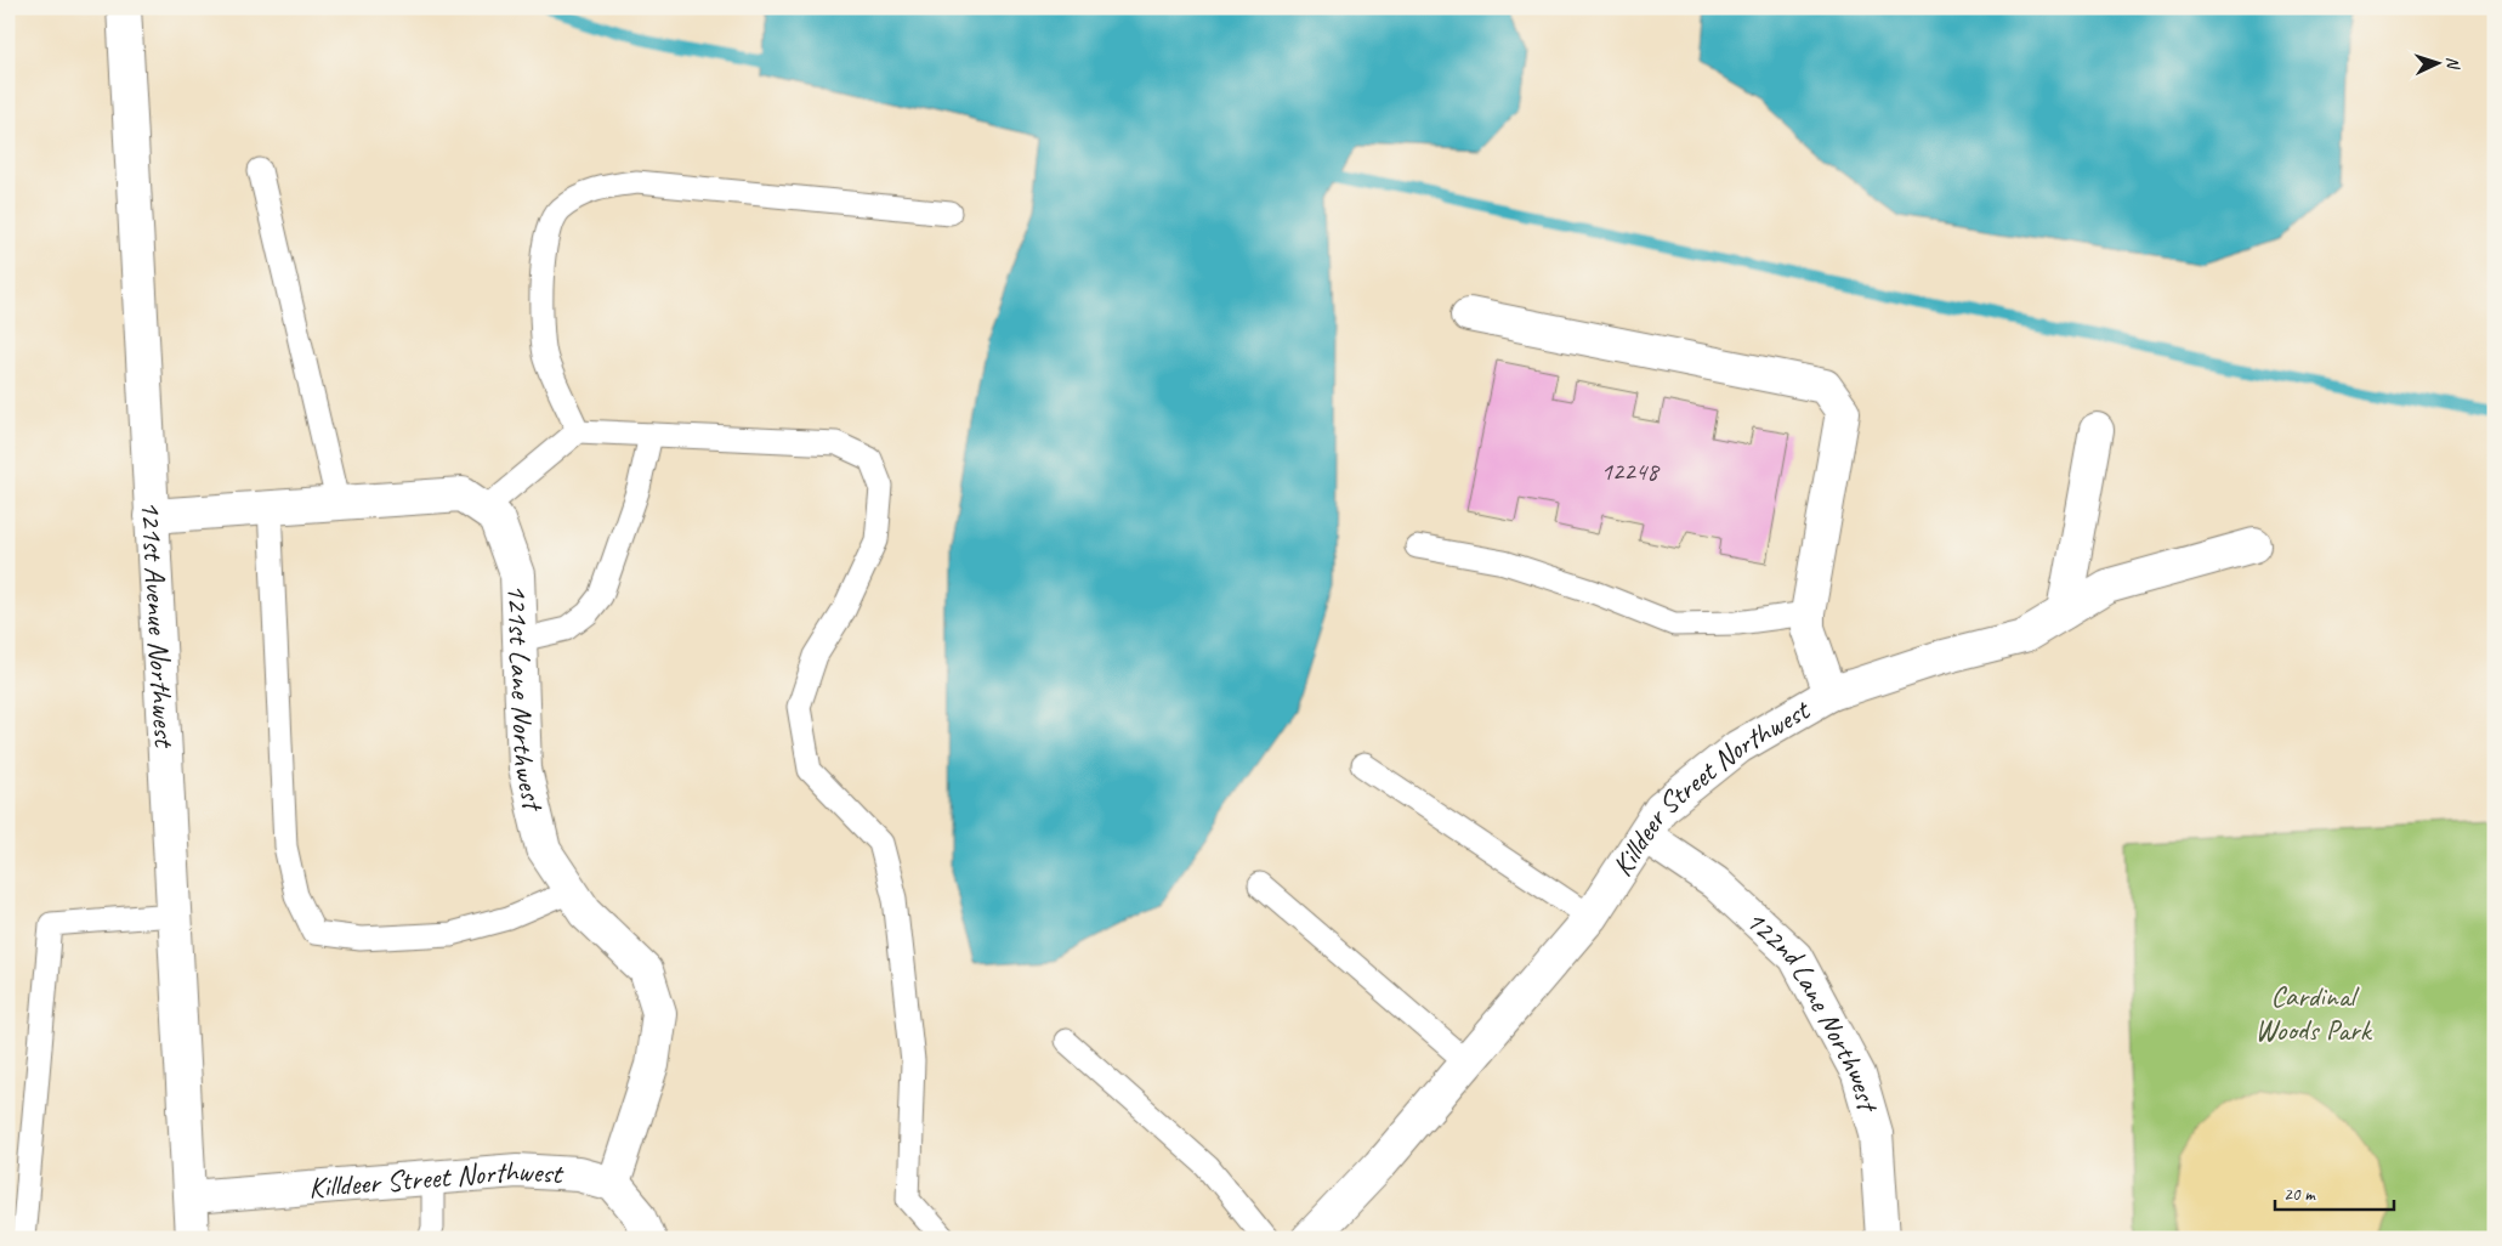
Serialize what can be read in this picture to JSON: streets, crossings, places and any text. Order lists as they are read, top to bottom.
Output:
{
  "streets": {
    "street": [
      "121st Avenue Northwest",
      "121st Lane Northwest",
      "Killdeer Street Northwest",
      "122nd Lane Northwest"
    ]
  },
  "crossings": [
    ["121st Avenue Northwest", "121st Lane Northwest"],
    ["121st Avenue Northwest", "Killdeer Street Northwest"],
    ["121st Lane Northwest", "Killdeer Street Northwest"],
    ["Killdeer Street Northwest", "122nd Lane Northwest"]
  ],
  "parks": ["Cardinal Woods Park"],
  "house_numbers": ["12248"],
  "scale_bar": "20 m",
  "north": "right"
}
